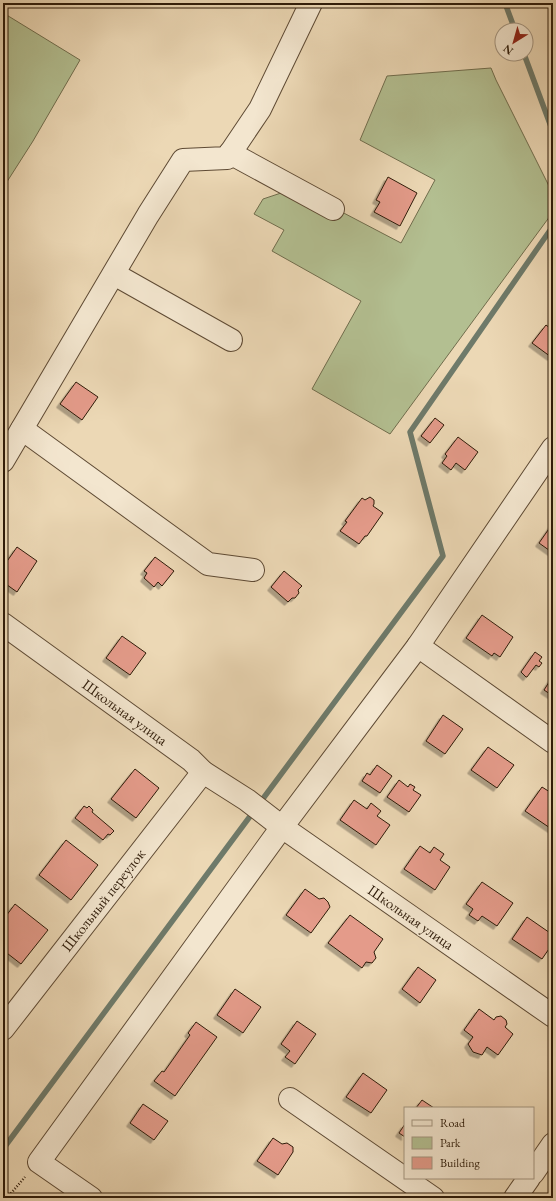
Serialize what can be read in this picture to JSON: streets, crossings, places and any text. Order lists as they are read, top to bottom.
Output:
{
  "streets": {
    "street": ["Школьная улица", "Школьный переулок"]
  },
  "crossings": [
    ["Школьная улица", "Школьный переулок"]
  ],
  "legend": ["Road", "Park", "Building"],
  "north": "bottom left"
}
